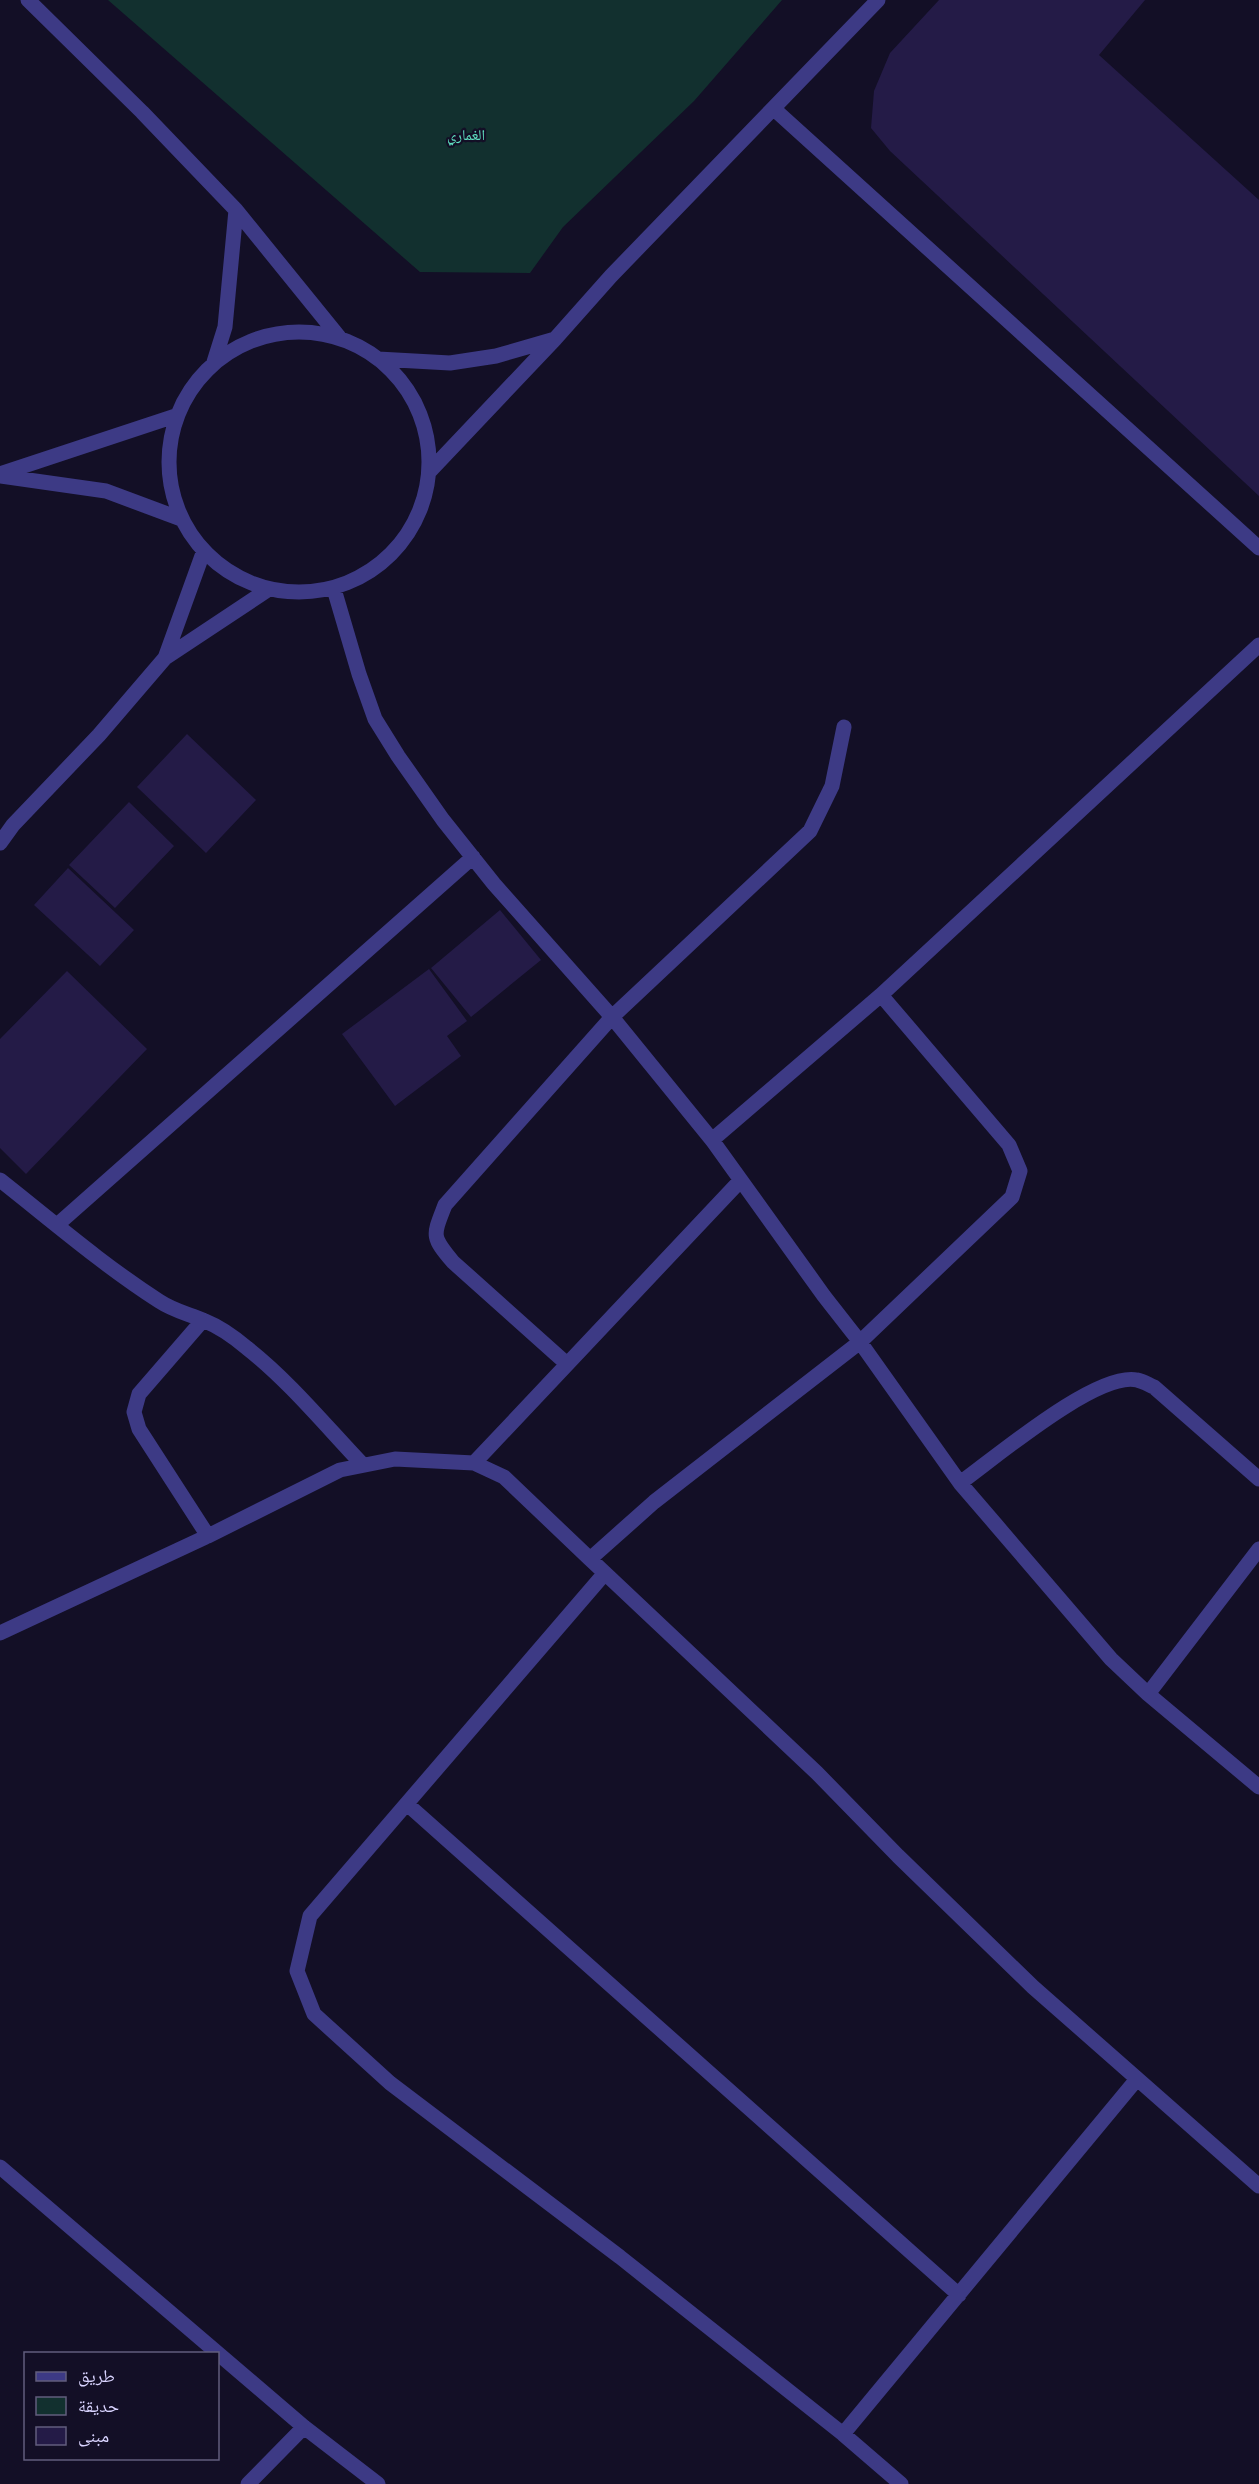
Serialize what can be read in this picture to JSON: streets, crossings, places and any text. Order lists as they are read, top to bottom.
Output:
{
  "parks": ["الغماري"],
  "legend": ["طريق", "حديقة", "مبنى"]
}
